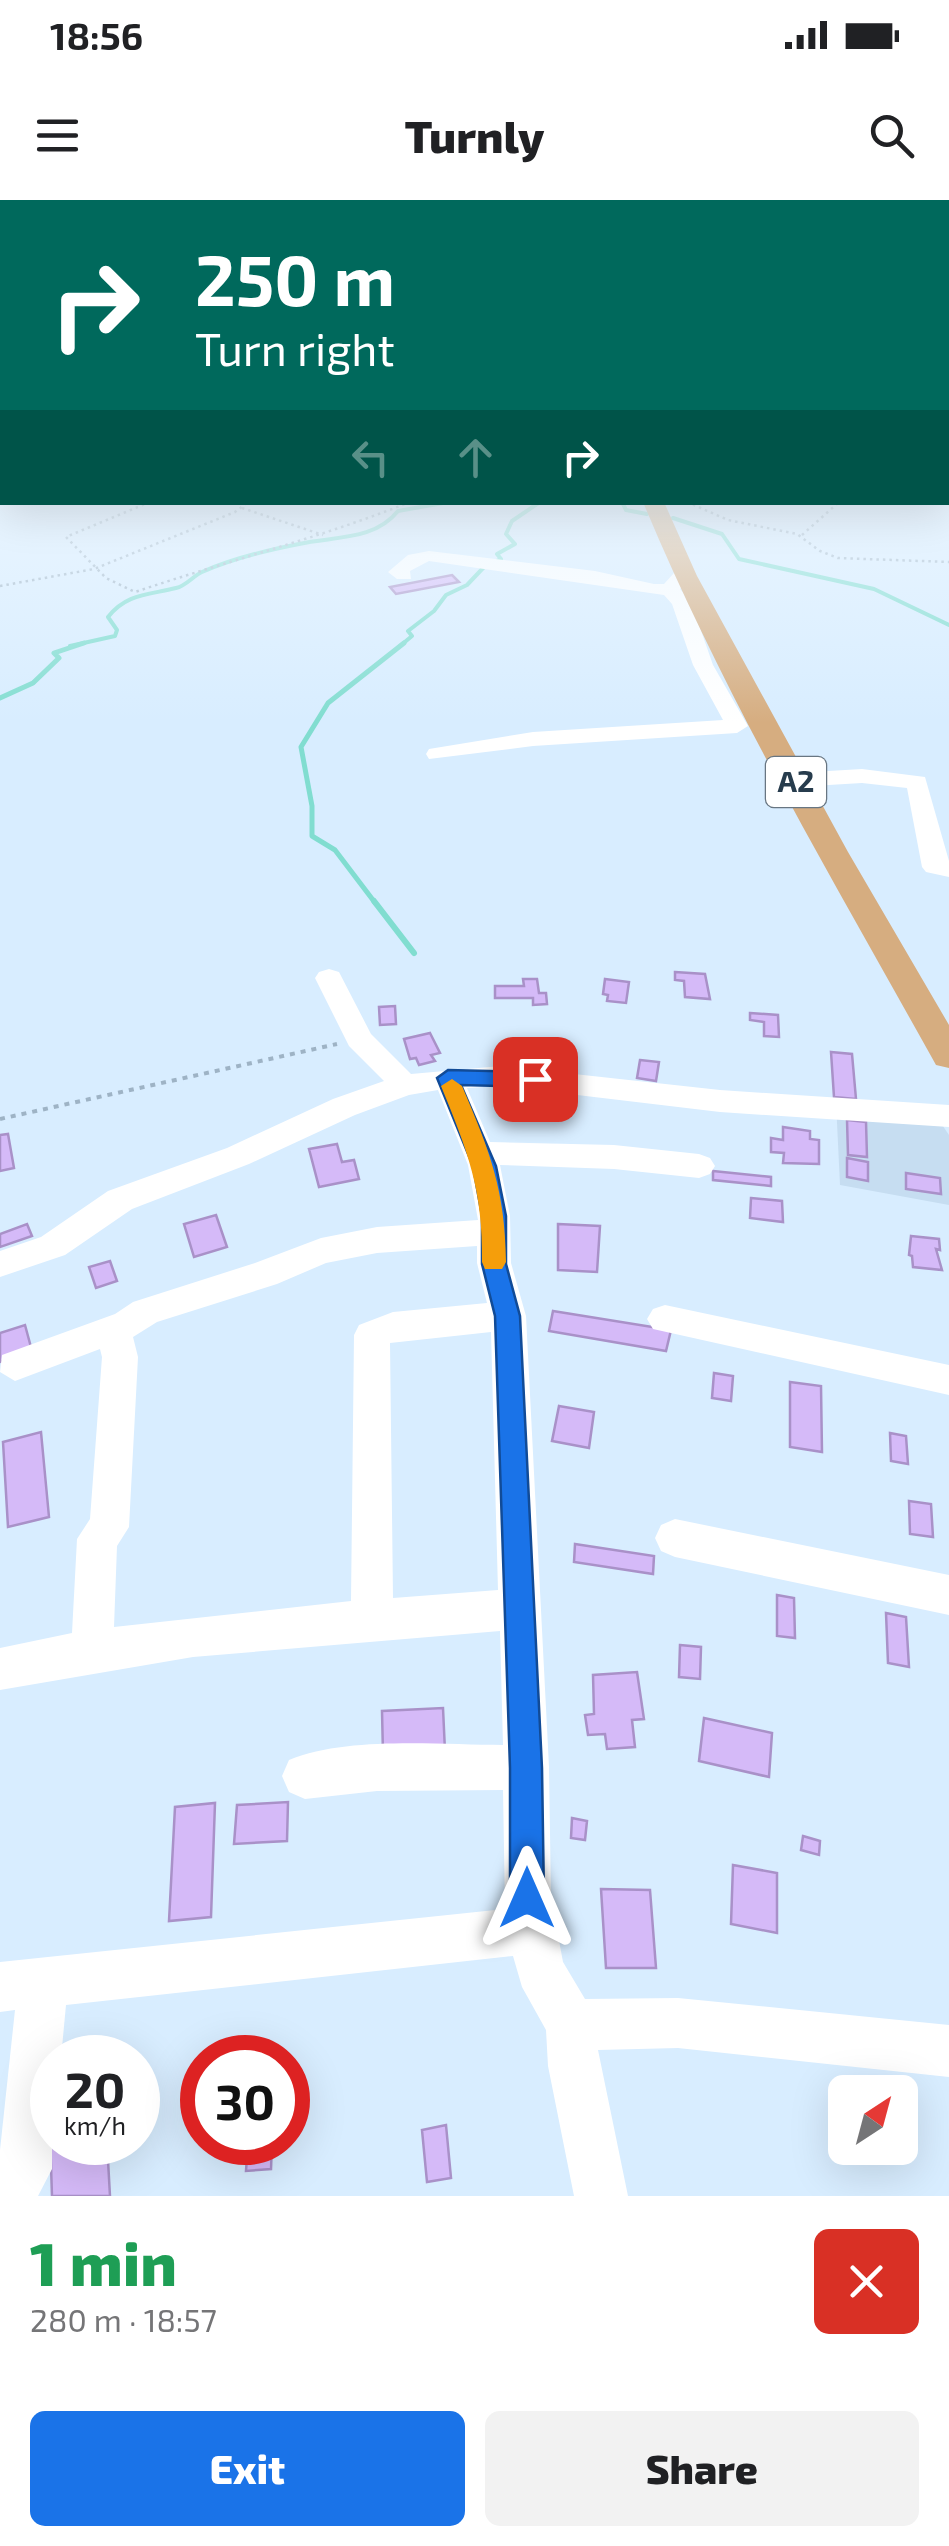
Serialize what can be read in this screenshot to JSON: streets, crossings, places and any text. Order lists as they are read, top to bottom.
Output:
{
  "streets": {
    "main road": ["A2"]
  },
  "north": "top right",
  "page": {
    "status": "18:56",
    "header": "Turnly",
    "turn": ["250 m", "Turn right"],
    "speed": "20 km/h",
    "limit": "30",
    "heading": ["1 min", "280 m · 18:57"],
    "buttons": ["Exit", "Share"]
  }
}
